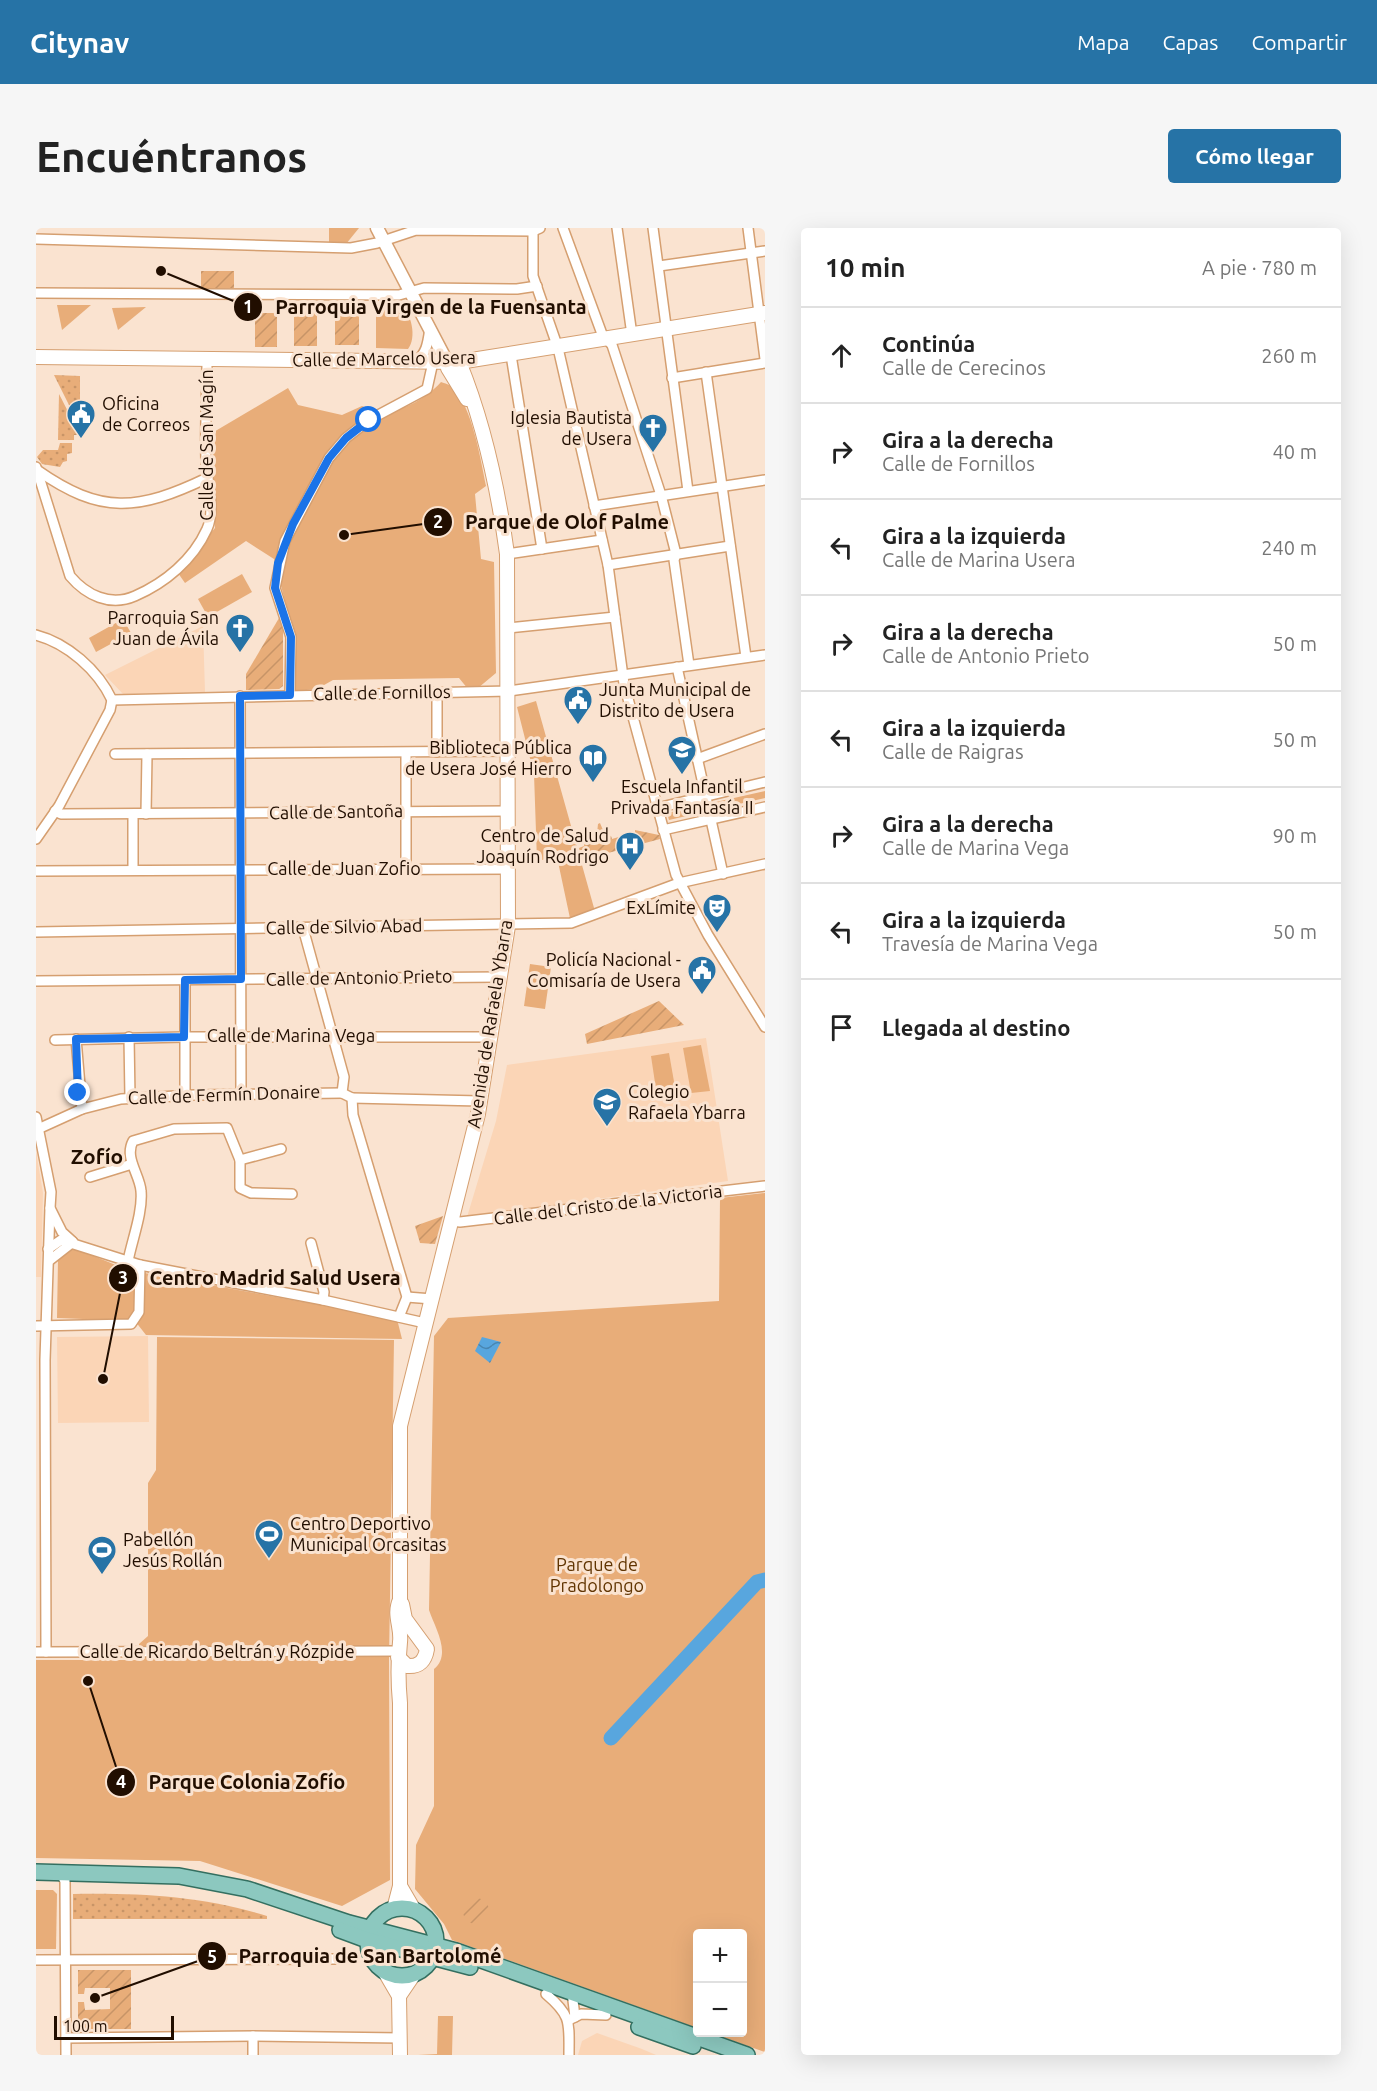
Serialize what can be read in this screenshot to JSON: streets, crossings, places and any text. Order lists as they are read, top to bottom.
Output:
{
  "streets": {
    "main road": ["Calle de Marcelo Usera", "Avenida de Rafaela Ybarra"],
    "street": [
      "Calle de San Magín",
      "Calle de Fornillos",
      "Calle de Santoña",
      "Calle de Juan Zofio",
      "Calle de Silvio Abad",
      "Calle de Antonio Prieto",
      "Calle de Marina Vega",
      "Calle de Fermín Donaire",
      "Calle del Cristo de la Victoria",
      "Calle de Ricardo Beltrán y Rózpide"
    ]
  },
  "crossings": [
    ["Calle de Marcelo Usera", "Calle de San Magín"],
    ["Calle de Marcelo Usera", "Avenida de Rafaela Ybarra"],
    ["Calle de Fornillos", "Avenida de Rafaela Ybarra"],
    ["Calle de Santoña", "Avenida de Rafaela Ybarra"],
    ["Calle de Juan Zofio", "Avenida de Rafaela Ybarra"],
    ["Calle de Silvio Abad", "Avenida de Rafaela Ybarra"],
    ["Calle de Antonio Prieto", "Avenida de Rafaela Ybarra"],
    ["Avenida de Rafaela Ybarra", "Calle de Marina Vega"],
    ["Avenida de Rafaela Ybarra", "Calle del Cristo de la Victoria"],
    ["Avenida de Rafaela Ybarra", "Calle de Ricardo Beltrán y Rózpide"]
  ],
  "districts": ["Zofío"],
  "parks": ["Parque de Pradolongo"],
  "places": {
    "other": [
      "Parroquia Virgen de la Fuensanta",
      "Parque de Olof Palme",
      "Centro Madrid Salud Usera",
      "Parque Colonia Zofío",
      "Parroquia de San Bartolomé"
    ],
    "public building": ["Oficina de Correos", "Junta Municipal de Distrito de Usera", "Policía Nacional - Comisaría de Usera"],
    "church": ["Iglesia Bautista de Usera", "Parroquia San Juan de Ávila"],
    "school or university": ["Escuela Infantil Privada Fantasía II", "Colegio Rafaela Ybarra"],
    "library": ["Biblioteca Pública de Usera José Hierro"],
    "hospital": ["Centro de Salud Joaquín Rodrigo"],
    "theatre": ["ExLímite"],
    "sports": ["Centro Deportivo Municipal Orcasitas", "Pabellón Jesús Rollán"]
  },
  "scale_bar": "100 m",
  "page": {
    "header": "Citynav",
    "nav": ["Mapa", "Capas", "Compartir"],
    "buttons": "Cómo llegar",
    "title": "Encuéntranos",
    "heading": ["10 min", "A pie · 780 m"],
    "list": [
      ["Continúa", "Calle de Cerecinos", "260 m"],
      ["Gira a la derecha", "Calle de Fornillos", "40 m"],
      ["Gira a la izquierda", "Calle de Marina Usera", "240 m"],
      ["Gira a la derecha", "Calle de Antonio Prieto", "50 m"],
      ["Gira a la izquierda", "Calle de Raigras", "50 m"],
      ["Gira a la derecha", "Calle de Marina Vega", "90 m"],
      ["Gira a la izquierda", "Travesía de Marina Vega", "50 m"],
      "Llegada al destino"
    ],
    "map_buttons": ["+", "−"],
    "scale": "100 m"
  }
}
